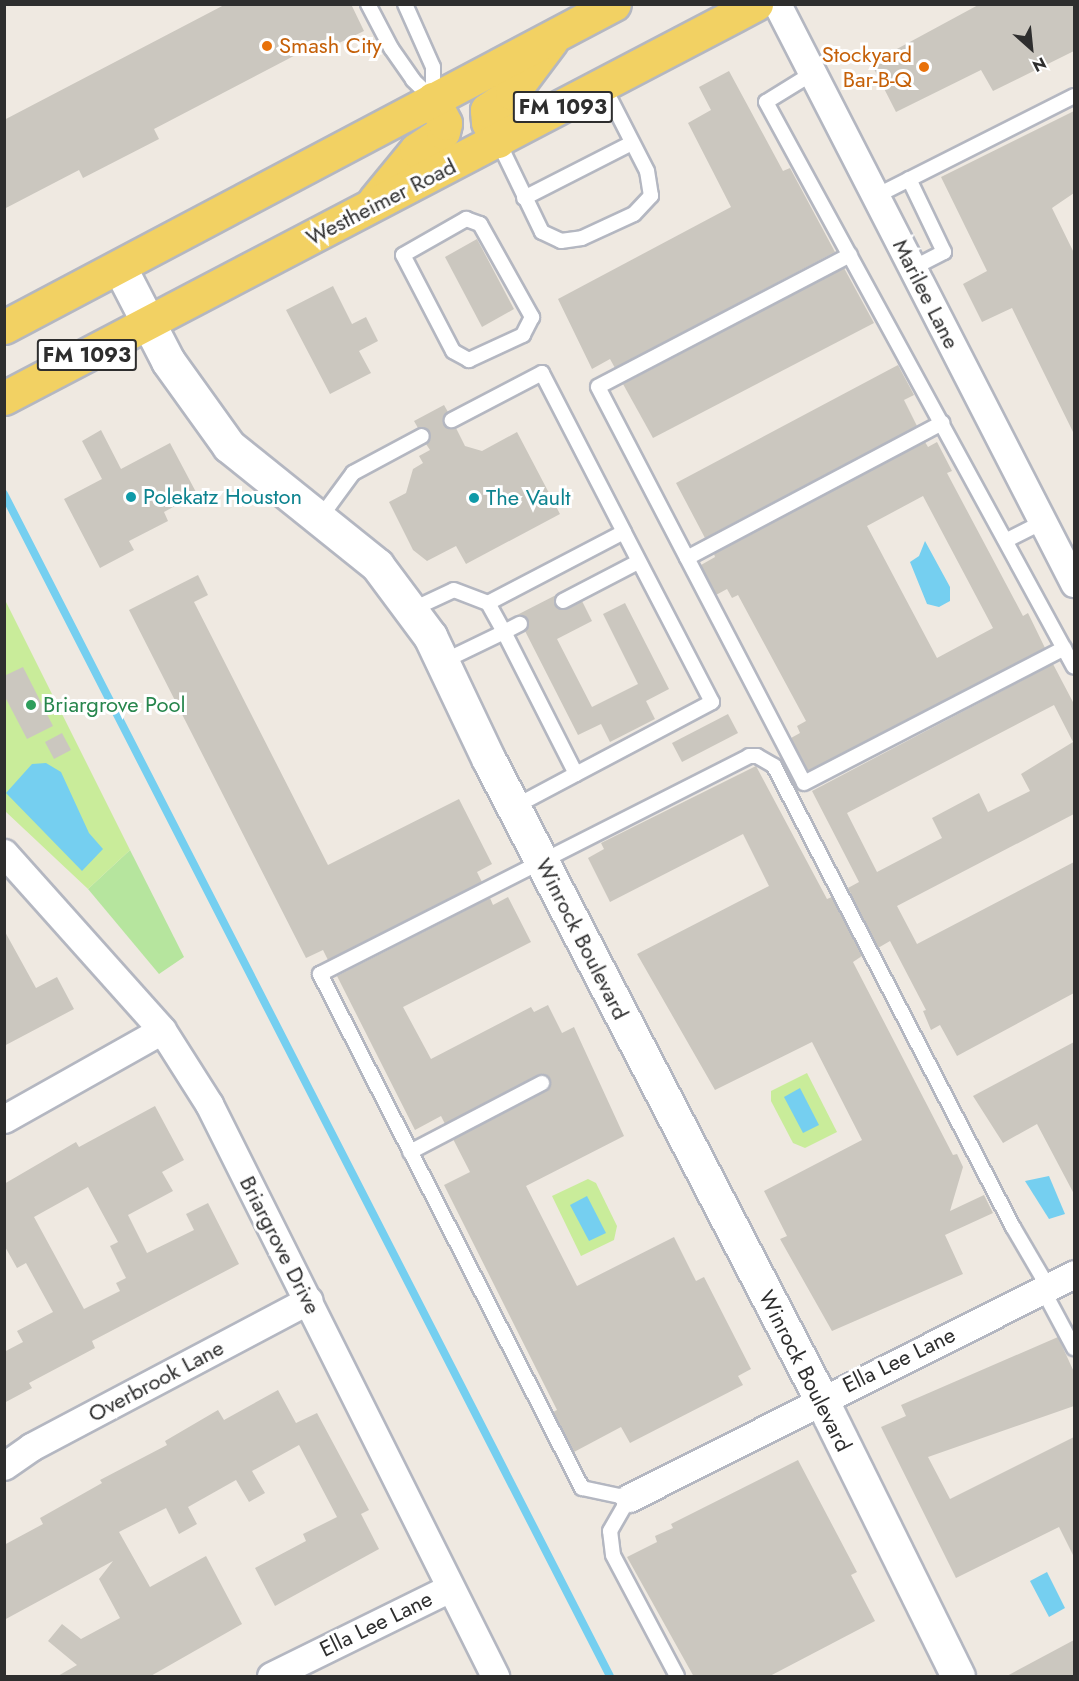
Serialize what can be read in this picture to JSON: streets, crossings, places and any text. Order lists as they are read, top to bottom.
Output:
{
  "streets": {
    "main road": ["FM 1093", "Westheimer Road"],
    "street": [
      "Marilee Lane",
      "Winrock Boulevard",
      "Briargrove Drive",
      "Ella Lee Lane",
      "Overbrook Lane"
    ]
  },
  "crossings": [
    ["FM 1093", "Winrock Boulevard"],
    ["Westheimer Road", "Winrock Boulevard"],
    ["Winrock Boulevard", "Ella Lee Lane"],
    ["Briargrove Drive", "Ella Lee Lane"],
    ["Briargrove Drive", "Overbrook Lane"]
  ],
  "places": [
    "Smash City",
    "Stockyard Bar-B-Q",
    "Polekatz Houston",
    "The Vault",
    "Briargrove Pool"
  ],
  "north": "bottom right"
}
